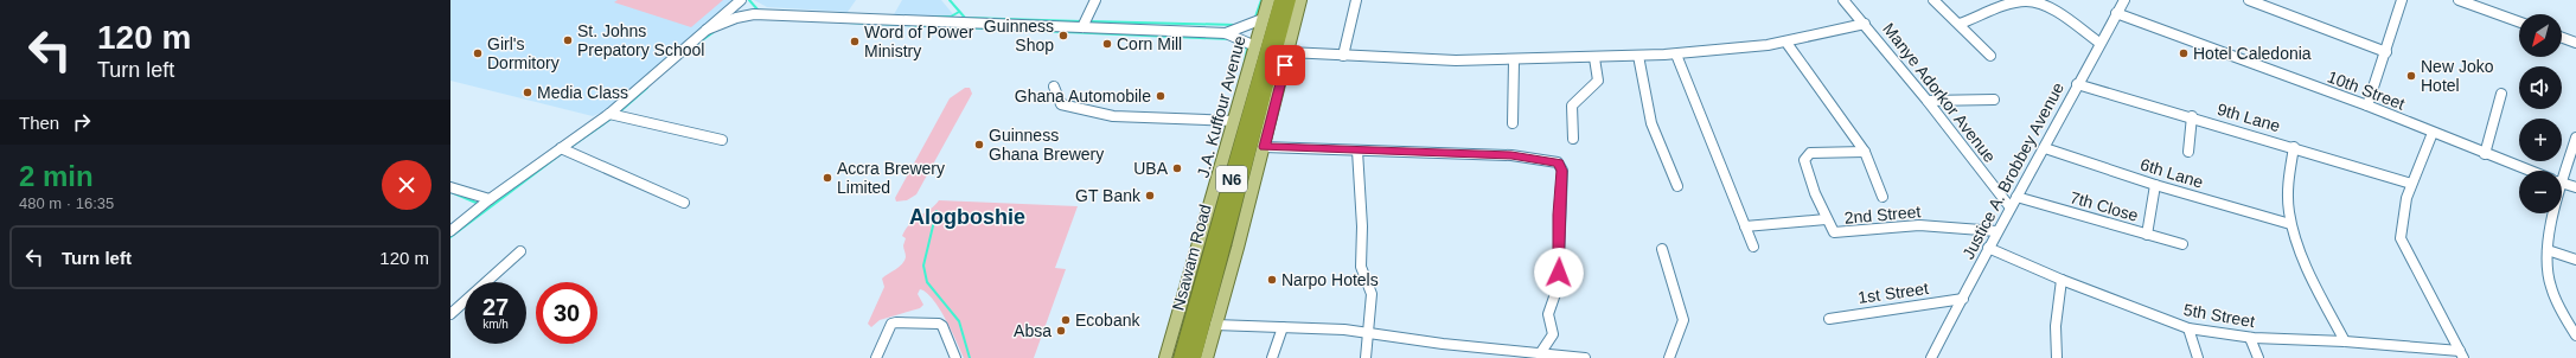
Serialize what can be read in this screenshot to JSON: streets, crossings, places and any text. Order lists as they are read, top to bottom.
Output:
{
  "streets": {
    "highway": ["N6", "Nsawam Road"],
    "main road": ["J.A. Kuffour Avenue"],
    "street": [
      "10th Street",
      "Manye Adorkor Avenue",
      "9th Lane",
      "Justice A. Brobbey Avenue",
      "6th Lane",
      "7th Close",
      "2nd Street",
      "1st Street",
      "5th Street"
    ]
  },
  "crossings": [
    ["10th Street", "Justice A. Brobbey Avenue"],
    ["Manye Adorkor Avenue", "Justice A. Brobbey Avenue"],
    ["9th Lane", "Justice A. Brobbey Avenue"],
    ["Justice A. Brobbey Avenue", "6th Lane"],
    ["Justice A. Brobbey Avenue", "7th Close"],
    ["Justice A. Brobbey Avenue", "2nd Street"],
    ["Justice A. Brobbey Avenue", "1st Street"],
    ["Justice A. Brobbey Avenue", "5th Street"]
  ],
  "districts": ["Alogboshie"],
  "places": [
    "Guinness Shop",
    "St. Johns Prepatory School",
    "Word of Power Ministry",
    "Corn Mill",
    "Girl's Dormitory",
    "Hotel Caledonia",
    "New Joko Hotel",
    "Media Class",
    "Ghana Automobile",
    "Guinness Ghana Brewery",
    "UBA",
    "Accra Brewery Limited",
    "GT Bank",
    "Narpo Hotels",
    "Ecobank",
    "Absa"
  ],
  "north": "bottom left",
  "page": {
    "turn": ["120 m", "Turn left"],
    "map_buttons": ["+", "−"],
    "then": "Then",
    "heading": ["2 min", "480 m · 16:35"],
    "list": [
      {
        "name": "Turn left",
        "value": "120 m"
      }
    ],
    "speed": "27 km/h",
    "limit": "30"
  }
}
